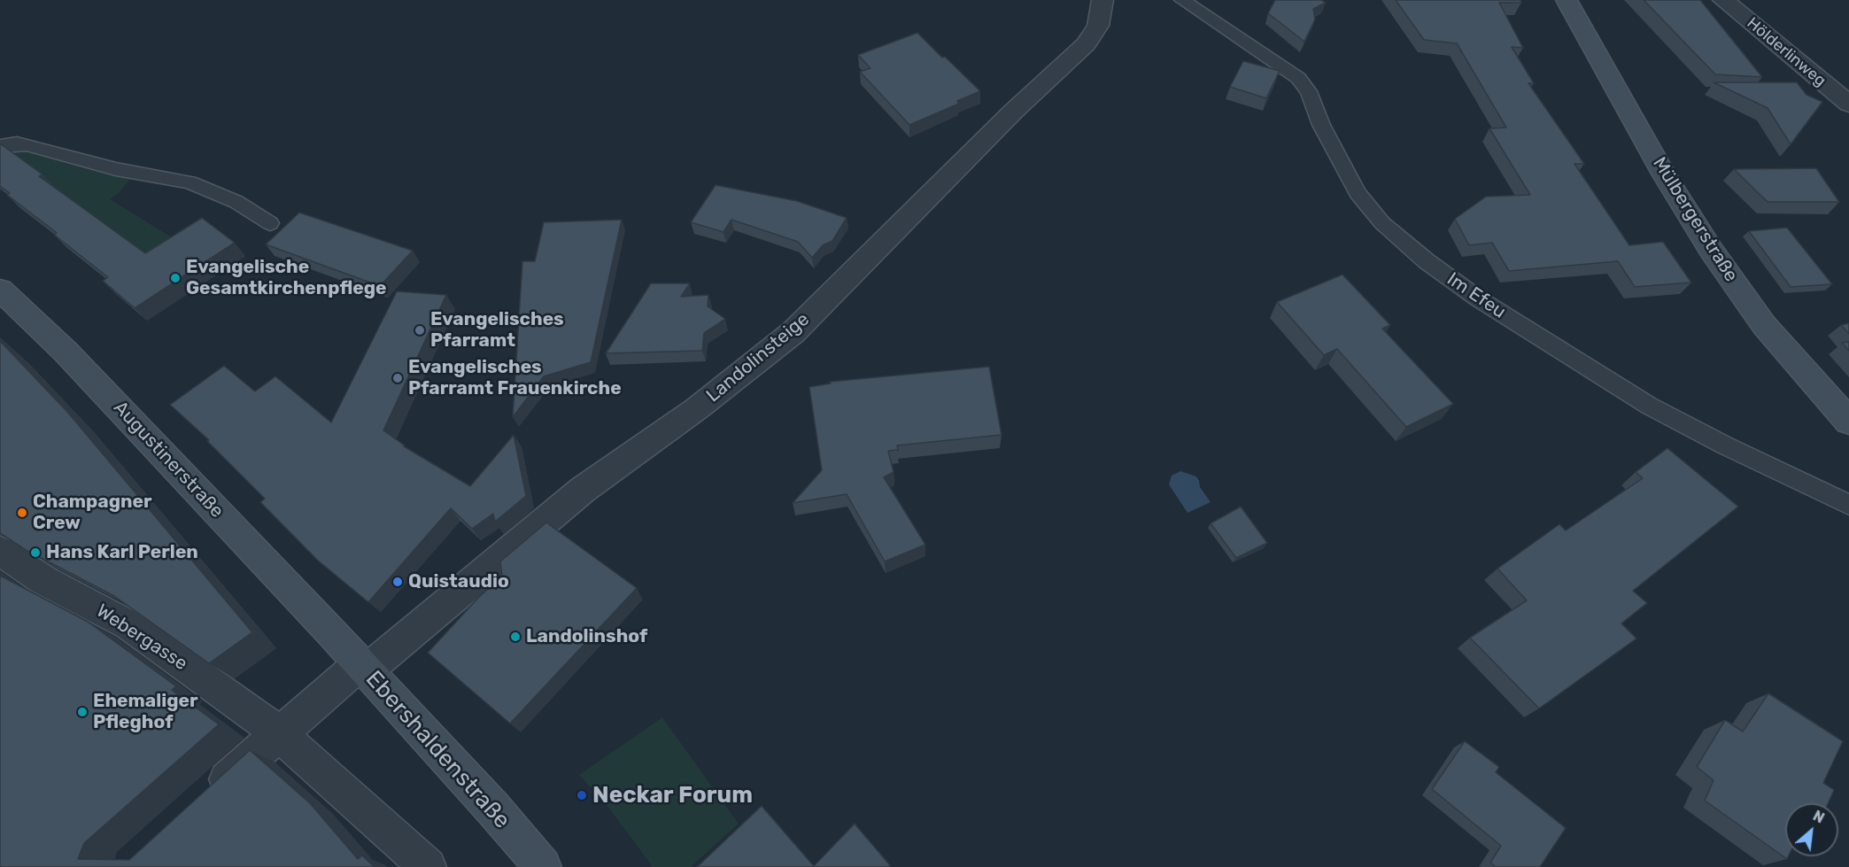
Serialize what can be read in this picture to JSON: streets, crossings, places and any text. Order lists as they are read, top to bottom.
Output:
{
  "streets": {
    "main road": ["Mülbergerstraße", "Augustinerstraße", "Ebershaldenstraße"],
    "street": ["Hölderlinweg", "Landolinsteige", "Webergasse"],
    "lane": ["Im Efeu"]
  },
  "crossings": [
    ["Landolinsteige", "Webergasse"],
    ["Landolinsteige", "Ebershaldenstraße"],
    ["Augustinerstraße", "Ebershaldenstraße"]
  ],
  "places": [
    "Evangelische Gesamtkirchenpflege",
    "Evangelisches Pfarramt",
    "Evangelisches Pfarramt Frauenkirche",
    "Champagner Crew",
    "Hans Karl Perlen",
    "Quistaudio",
    "Landolinshof",
    "Ehemaliger Pfleghof",
    "Neckar Forum"
  ],
  "north": "top right"
}
